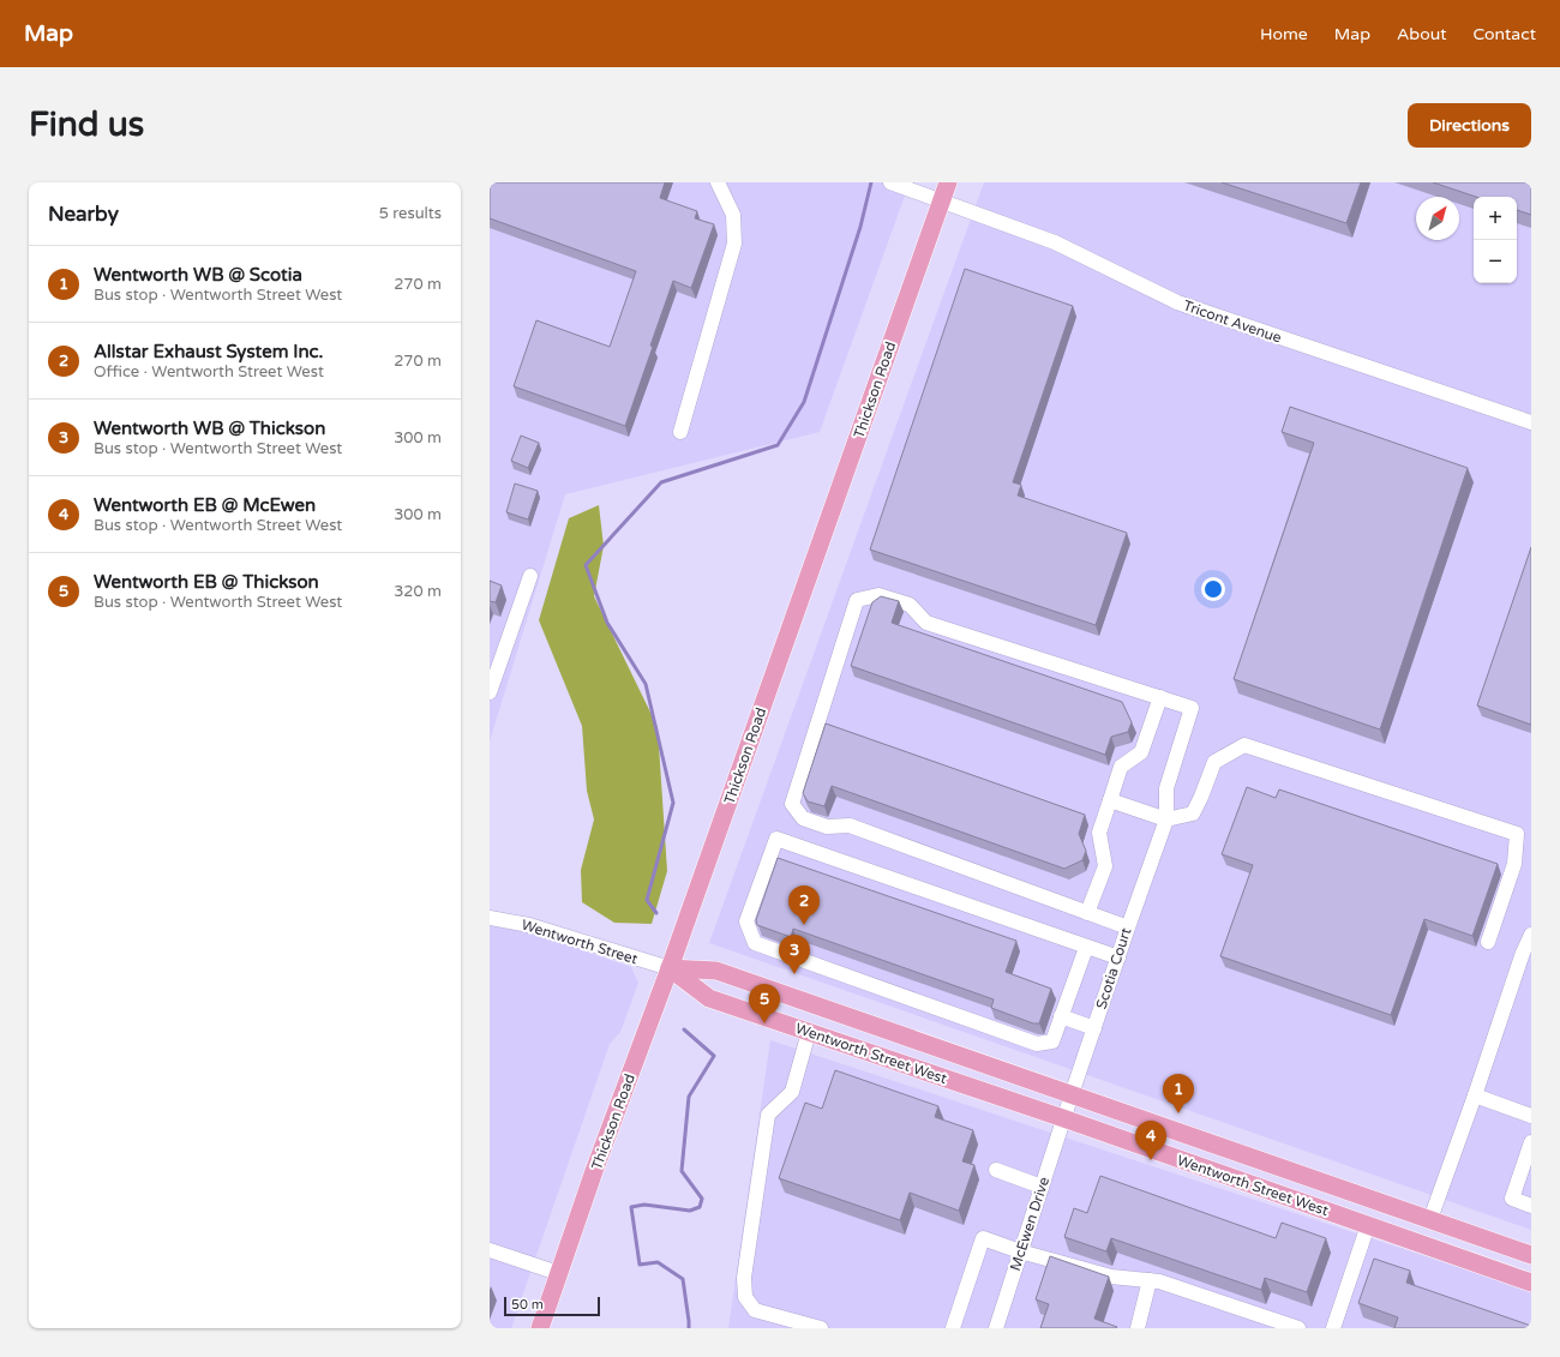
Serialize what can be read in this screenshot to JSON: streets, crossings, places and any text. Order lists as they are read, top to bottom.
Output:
{
  "streets": {
    "main road": ["Thickson Road", "Wentworth Street West"],
    "street": [
      "Tricont Avenue",
      "Wentworth Street",
      "Scotia Court",
      "McEwen Drive"
    ]
  },
  "crossings": [
    ["Tricont Avenue", "Thickson Road"],
    ["Thickson Road", "Wentworth Street"],
    ["Thickson Road", "Wentworth Street West"],
    ["Wentworth Street", "Wentworth Street West"],
    ["Scotia Court", "Wentworth Street West"],
    ["Scotia Court", "McEwen Drive"],
    ["Wentworth Street West", "McEwen Drive"]
  ],
  "scale_bar": "50 m",
  "north": "top right",
  "page": {
    "header": "Map",
    "nav": [
      "Home",
      "Map",
      "About",
      "Contact"
    ],
    "buttons": "Directions",
    "title": "Find us",
    "heading": ["Nearby", "5 results"],
    "map_buttons": ["+", "−"],
    "list": [
      {
        "mark": "1",
        "name": "Wentworth WB @ Scotia",
        "note": "Bus stop · Wentworth Street West",
        "value": "270 m"
      },
      {
        "mark": "2",
        "name": "Allstar Exhaust System Inc.",
        "note": "Office · Wentworth Street West",
        "value": "270 m"
      },
      {
        "mark": "3",
        "name": "Wentworth WB @ Thickson",
        "note": "Bus stop · Wentworth Street West",
        "value": "300 m"
      },
      {
        "mark": "4",
        "name": "Wentworth EB @ McEwen",
        "note": "Bus stop · Wentworth Street West",
        "value": "300 m"
      },
      {
        "mark": "5",
        "name": "Wentworth EB @ Thickson",
        "note": "Bus stop · Wentworth Street West",
        "value": "320 m"
      }
    ],
    "pins": [
      "2",
      "3",
      "5",
      "1",
      "4"
    ],
    "scale": "50 m"
  }
}
